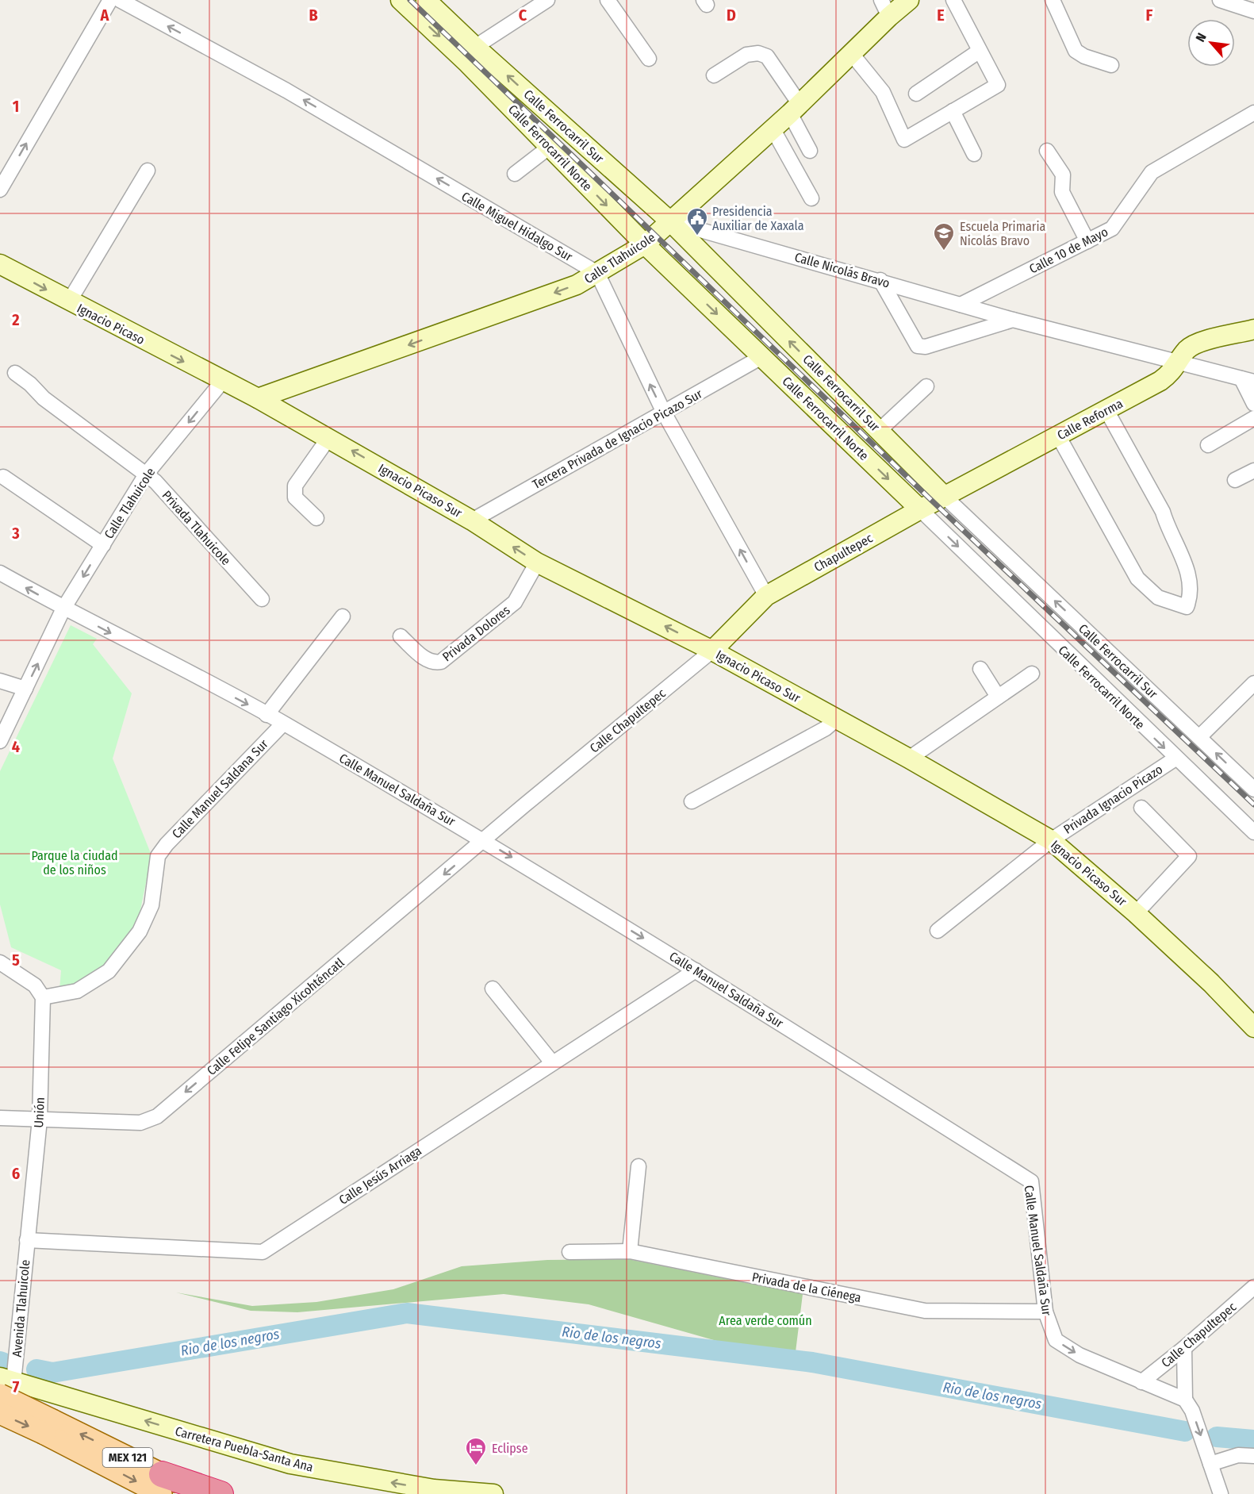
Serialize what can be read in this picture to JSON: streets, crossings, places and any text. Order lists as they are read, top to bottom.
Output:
{
  "streets": {
    "main road": [
      "Calle Ferrocarril Sur",
      "Calle Ferrocarril Norte",
      "Calle Tlahuicole",
      "Ignacio Picaso",
      "Calle Reforma",
      "Ignacio Picaso Sur",
      "Chapultepec",
      "Calle Chapultepec",
      "Carretera Puebla-Santa Ana",
      "MEX 121"
    ],
    "street": [
      "Calle Miguel Hidalgo Sur",
      "Calle 10 de Mayo",
      "Calle Nicolás Bravo",
      "Tercera Privada de Ignacio Picazo Sur",
      "Privada Tlahuicole",
      "Privada Dolores",
      "Calle Manuel Saldana Sur",
      "Calle Manuel Saldaña Sur",
      "Privada Ignacio Picazo",
      "Calle Felipe Santiago Xicohténcatl",
      "Unión",
      "Calle Jesús Arriaga",
      "Privada de la Ciénega",
      "Avenida Tlahuicole"
    ]
  },
  "crossings": [
    ["Calle Ferrocarril Sur", "Calle Tlahuicole"],
    ["Calle Ferrocarril Sur", "Calle Nicolás Bravo"],
    ["Calle Ferrocarril Sur", "Calle Reforma"],
    ["Calle Ferrocarril Norte", "Calle Tlahuicole"],
    ["Calle Ferrocarril Norte", "Calle Reforma"],
    ["Calle Ferrocarril Norte", "Tercera Privada de Ignacio Picazo Sur"],
    ["Calle Ferrocarril Norte", "Chapultepec"],
    ["Calle Ferrocarril Norte", "Privada Ignacio Picazo"],
    ["Calle Miguel Hidalgo Sur", "Calle Tlahuicole"],
    ["Calle 10 de Mayo", "Calle Nicolás Bravo"],
    ["Calle Tlahuicole", "Calle Nicolás Bravo"],
    ["Calle Tlahuicole", "Ignacio Picaso"],
    ["Calle Tlahuicole", "Ignacio Picaso Sur"],
    ["Calle Tlahuicole", "Privada Tlahuicole"],
    ["Calle Tlahuicole", "Calle Manuel Saldaña Sur"],
    ["Calle Nicolás Bravo", "Calle Reforma"],
    ["Ignacio Picaso", "Ignacio Picaso Sur"],
    ["Calle Reforma", "Chapultepec"],
    ["Tercera Privada de Ignacio Picazo Sur", "Ignacio Picaso Sur"],
    ["Ignacio Picaso Sur", "Privada Dolores"],
    ["Ignacio Picaso Sur", "Calle Chapultepec"],
    ["Ignacio Picaso Sur", "Privada Ignacio Picazo"],
    ["Chapultepec", "Calle Chapultepec"],
    ["Calle Chapultepec", "Calle Manuel Saldaña Sur"],
    ["Calle Chapultepec", "Calle Felipe Santiago Xicohténcatl"],
    ["Calle Manuel Saldana Sur", "Calle Manuel Saldaña Sur"],
    ["Calle Manuel Saldana Sur", "Unión"],
    ["Calle Manuel Saldaña Sur", "Calle Felipe Santiago Xicohténcatl"],
    ["Calle Manuel Saldaña Sur", "Calle Jesús Arriaga"],
    ["Calle Manuel Saldaña Sur", "Privada de la Ciénega"],
    ["Calle Felipe Santiago Xicohténcatl", "Unión"],
    ["Unión", "Calle Jesús Arriaga"],
    ["Unión", "Avenida Tlahuicole"],
    ["Calle Jesús Arriaga", "Avenida Tlahuicole"],
    ["Avenida Tlahuicole", "Carretera Puebla-Santa Ana"],
    ["Avenida Tlahuicole", "MEX 121"],
    ["Carretera Puebla-Santa Ana", "MEX 121"]
  ],
  "one_way": [
    "Calle Ferrocarril Sur",
    "Calle Ferrocarril Norte",
    "Calle Miguel Hidalgo Sur",
    "Calle Tlahuicole",
    "Ignacio Picaso",
    "Ignacio Picaso Sur",
    "Calle Felipe Santiago Xicohténcatl"
  ],
  "water": ["Rio de los negros"],
  "parks": ["Parque la ciudad de los niños", "Area verde común"],
  "places": {
    "public building": ["Presidencia Auxiliar de Xaxala"],
    "school or university": ["Escuela Primaria Nicolás Bravo"],
    "hotel": ["Eclipse"]
  },
  "north": "top left",
  "grid": {
    "columns": [
      "A",
      "B",
      "C",
      "D",
      "E",
      "F"
    ],
    "rows": [
      "1",
      "2",
      "3",
      "4",
      "5",
      "6",
      "7"
    ]
  }
}
